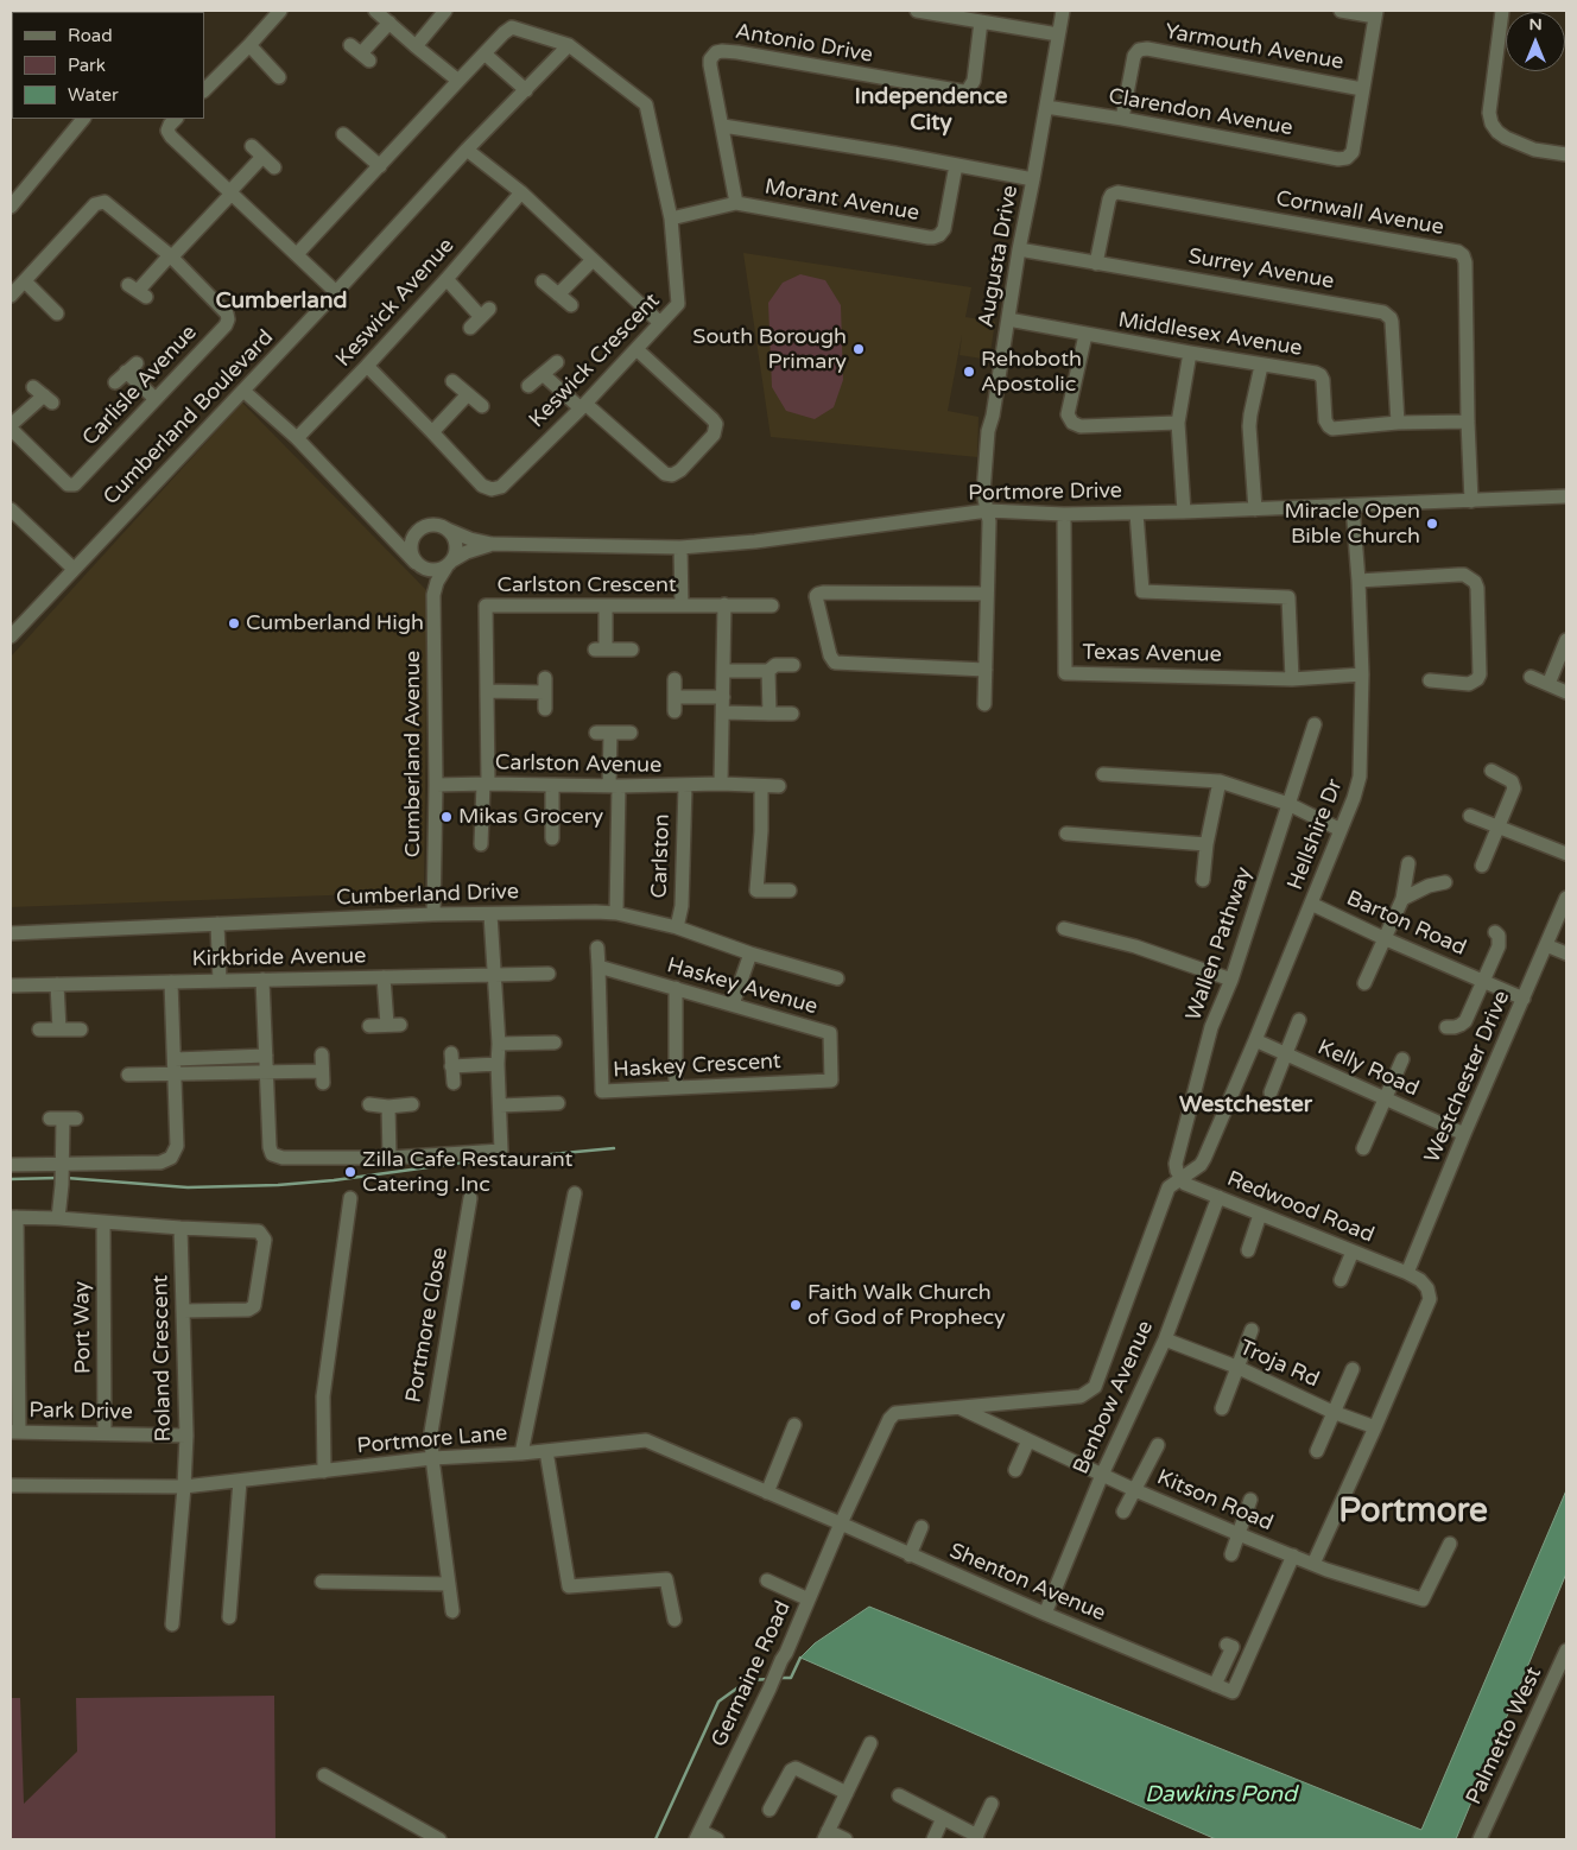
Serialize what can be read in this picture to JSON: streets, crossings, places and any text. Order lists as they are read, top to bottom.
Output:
{
  "streets": {
    "street": [
      "Antonio Drive",
      "Yarmouth Avenue",
      "Clarendon Avenue",
      "Morant Avenue",
      "Cornwall Avenue",
      "Augusta Drive",
      "Surrey Avenue",
      "Keswick Avenue",
      "Middlesex Avenue",
      "Keswick Crescent",
      "Carlisle Avenue",
      "Cumberland Boulevard",
      "Portmore Drive",
      "Carlston Crescent",
      "Texas Avenue",
      "Cumberland Avenue",
      "Carlston Avenue",
      "Hellshire Dr",
      "Carlston",
      "Cumberland Drive",
      "Barton Road",
      "Wallen Pathway",
      "Kirkbride Avenue",
      "Haskey Avenue",
      "Haskey Crescent",
      "Kelly Road",
      "Westchester Drive",
      "Redwood Road",
      "Portmore Close",
      "Port Way",
      "Roland Crescent",
      "Troja Rd",
      "Benbow Avenue",
      "Park Drive",
      "Portmore Lane",
      "Kitson Road",
      "Shenton Avenue",
      "Germaine Road",
      "Palmetto West"
    ]
  },
  "crossings": [
    ["Antonio Drive", "Morant Avenue"],
    ["Yarmouth Avenue", "Clarendon Avenue"],
    ["Clarendon Avenue", "Augusta Drive"],
    ["Cornwall Avenue", "Surrey Avenue"],
    ["Cornwall Avenue", "Middlesex Avenue"],
    ["Cornwall Avenue", "Portmore Drive"],
    ["Augusta Drive", "Surrey Avenue"],
    ["Augusta Drive", "Middlesex Avenue"],
    ["Augusta Drive", "Portmore Drive"],
    ["Surrey Avenue", "Middlesex Avenue"],
    ["Keswick Avenue", "Keswick Crescent"],
    ["Keswick Avenue", "Cumberland Avenue"],
    ["Keswick Crescent", "Cumberland Boulevard"],
    ["Cumberland Boulevard", "Cumberland Avenue"],
    ["Portmore Drive", "Texas Avenue"],
    ["Portmore Drive", "Cumberland Avenue"],
    ["Portmore Drive", "Hellshire Dr"],
    ["Carlston Crescent", "Carlston Avenue"],
    ["Texas Avenue", "Hellshire Dr"],
    ["Cumberland Avenue", "Carlston Avenue"],
    ["Cumberland Avenue", "Cumberland Drive"],
    ["Carlston Avenue", "Carlston"],
    ["Hellshire Dr", "Barton Road"],
    ["Hellshire Dr", "Wallen Pathway"],
    ["Hellshire Dr", "Kelly Road"],
    ["Hellshire Dr", "Redwood Road"],
    ["Carlston", "Cumberland Drive"],
    ["Barton Road", "Westchester Drive"],
    ["Wallen Pathway", "Redwood Road"],
    ["Haskey Avenue", "Haskey Crescent"],
    ["Kelly Road", "Westchester Drive"],
    ["Westchester Drive", "Redwood Road"],
    ["Redwood Road", "Benbow Avenue"],
    ["Portmore Close", "Portmore Lane"],
    ["Port Way", "Park Drive"],
    ["Roland Crescent", "Park Drive"],
    ["Roland Crescent", "Portmore Lane"],
    ["Troja Rd", "Benbow Avenue"],
    ["Benbow Avenue", "Kitson Road"],
    ["Benbow Avenue", "Shenton Avenue"],
    ["Portmore Lane", "Shenton Avenue"],
    ["Portmore Lane", "Germaine Road"],
    ["Kitson Road", "Shenton Avenue"],
    ["Shenton Avenue", "Germaine Road"]
  ],
  "districts": [
    "Independence City",
    "Cumberland",
    "Westchester",
    "Portmore"
  ],
  "water": ["Dawkins Pond"],
  "places": [
    "South Borough Primary",
    "Rehoboth Apostolic",
    "Miracle Open Bible Church",
    "Cumberland High",
    "Mikas Grocery",
    "Zilla Cafe Restaurant Catering .Inc",
    "Faith Walk Church of God of Prophecy"
  ],
  "legend": ["Road", "Park", "Water"],
  "north": "top"
}
